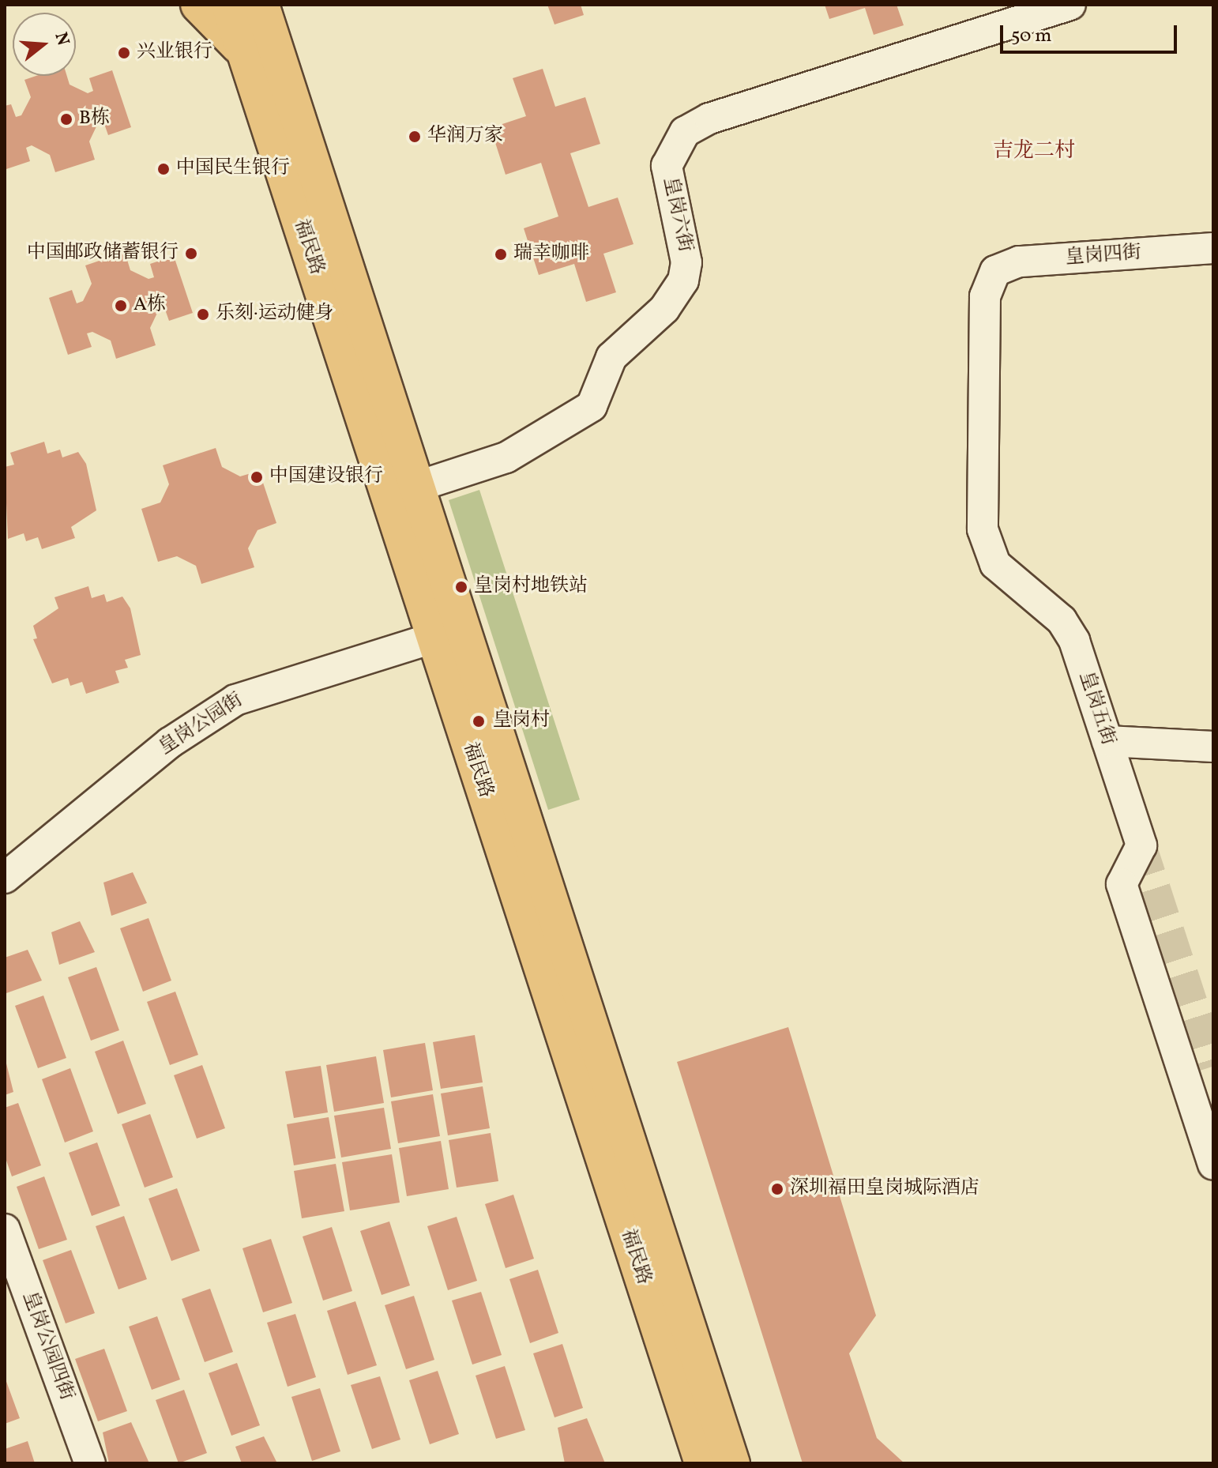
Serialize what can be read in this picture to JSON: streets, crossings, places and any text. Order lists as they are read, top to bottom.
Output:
{
  "streets": {
    "main road": ["福民路"],
    "street": [
      "皇岗六街",
      "皇岗四街",
      "皇岗五街",
      "皇岗公园街",
      "皇岗公园四街"
    ]
  },
  "crossings": [
    ["皇岗六街", "福民路"],
    ["福民路", "皇岗公园街"],
    ["皇岗四街", "皇岗五街"]
  ],
  "districts": ["吉龙二村"],
  "places": [
    "兴业银行",
    "B栋",
    "华润万家",
    "中国民生银行",
    "中国邮政储蓄银行",
    "瑞幸咖啡",
    "A栋",
    "乐刻·运动健身",
    "中国建设银行",
    "皇岗村地铁站",
    "皇岗村",
    "深圳福田皇岗城际酒店"
  ],
  "scale_bar": "50 m",
  "north": "right"
}
